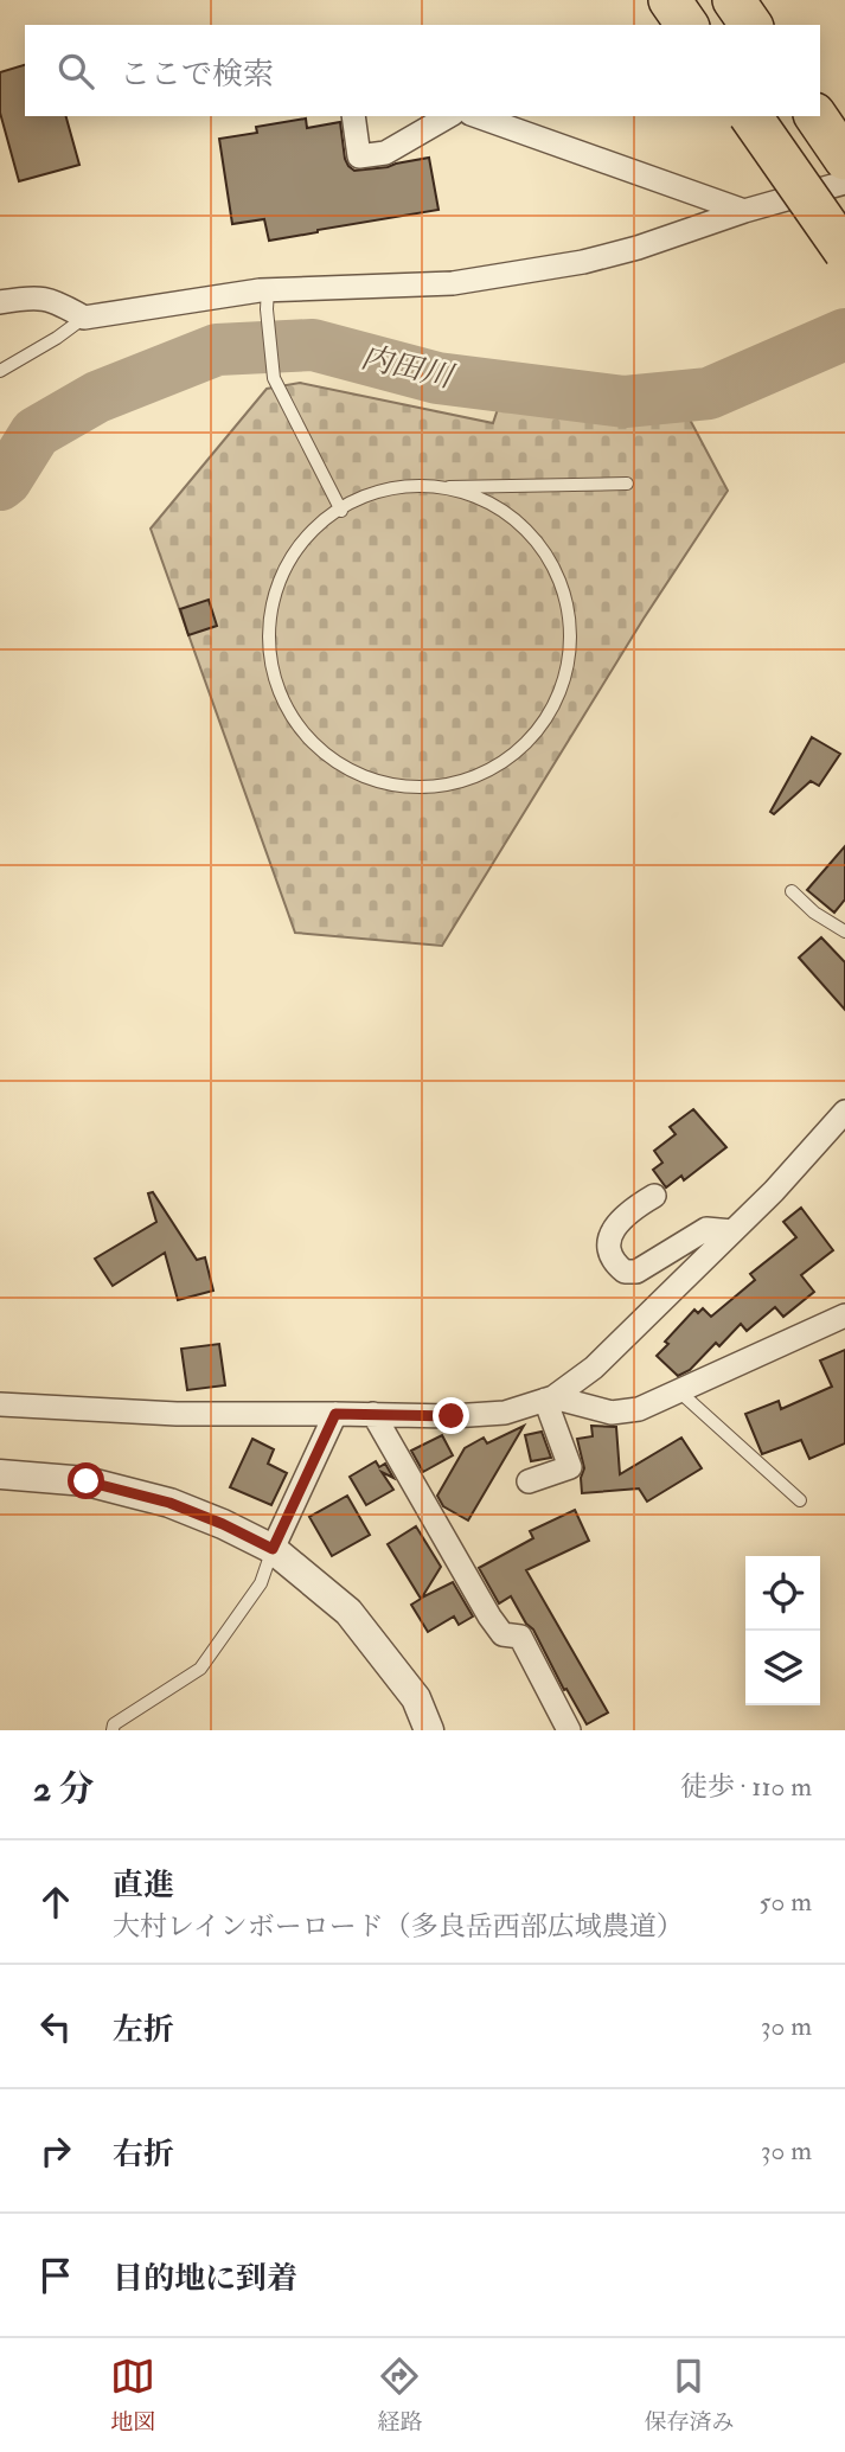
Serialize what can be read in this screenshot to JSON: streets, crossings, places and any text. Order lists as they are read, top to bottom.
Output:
{
  "water": ["内田川"],
  "page": {
    "search": "ここで検索",
    "heading": ["2 分", "徒歩 · 110 m"],
    "list": [
      ["直進", "大村レインボーロード（多良岳西部広域農道）", "50 m"],
      ["左折", "30 m"],
      ["右折", "30 m"],
      "目的地に到着"
    ],
    "nav": ["地図", "経路", "保存済み"]
  }
}
